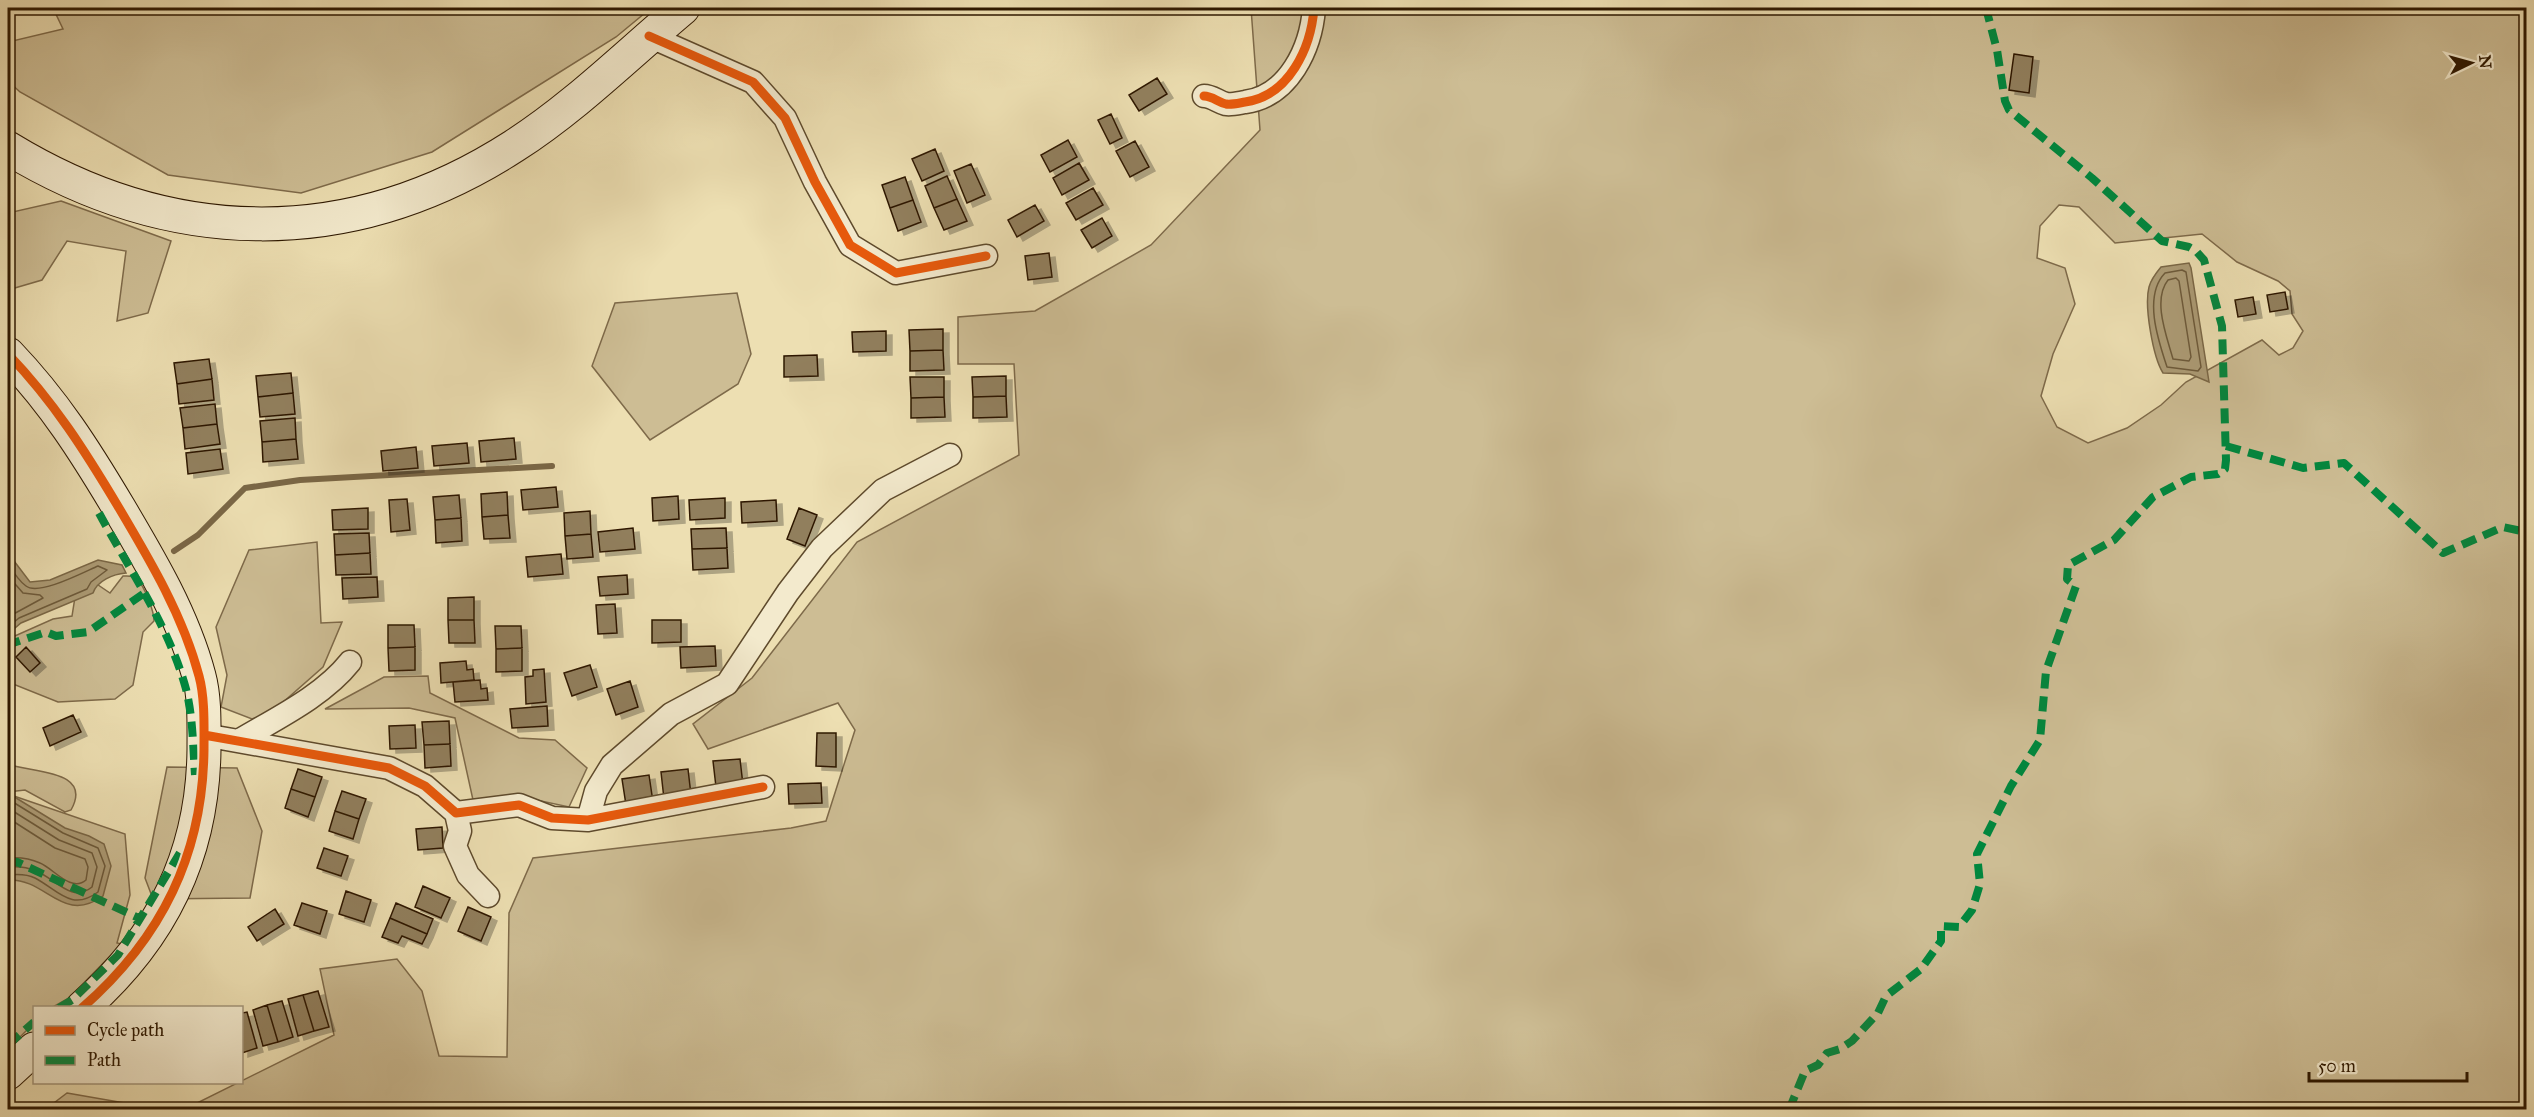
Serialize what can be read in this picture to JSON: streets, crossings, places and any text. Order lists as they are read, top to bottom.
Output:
{
  "legend": ["Cycle path", "Path"],
  "scale_bar": "50 m",
  "north": "right"
}
